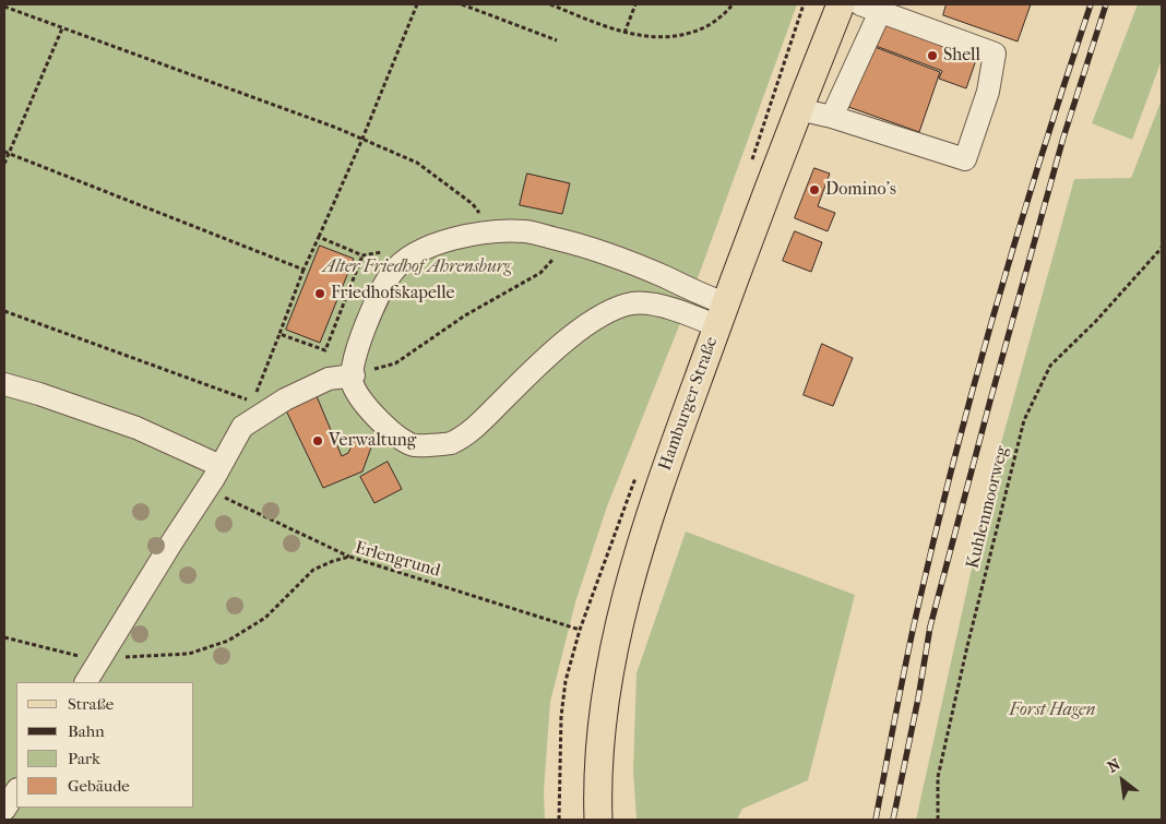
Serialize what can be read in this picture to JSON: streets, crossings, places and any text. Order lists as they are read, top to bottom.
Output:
{
  "streets": {
    "main road": ["Hamburger Straße"],
    "path": ["Kuhlenmoorweg", "Erlengrund"]
  },
  "parks": ["Alter Friedhof Ahrensburg", "Forst Hagen"],
  "places": [
    "Shell",
    "Domino's",
    "Friedhofskapelle",
    "Verwaltung"
  ],
  "legend": [
    "Straße",
    "Bahn",
    "Park",
    "Gebäude"
  ],
  "north": "top left"
}
